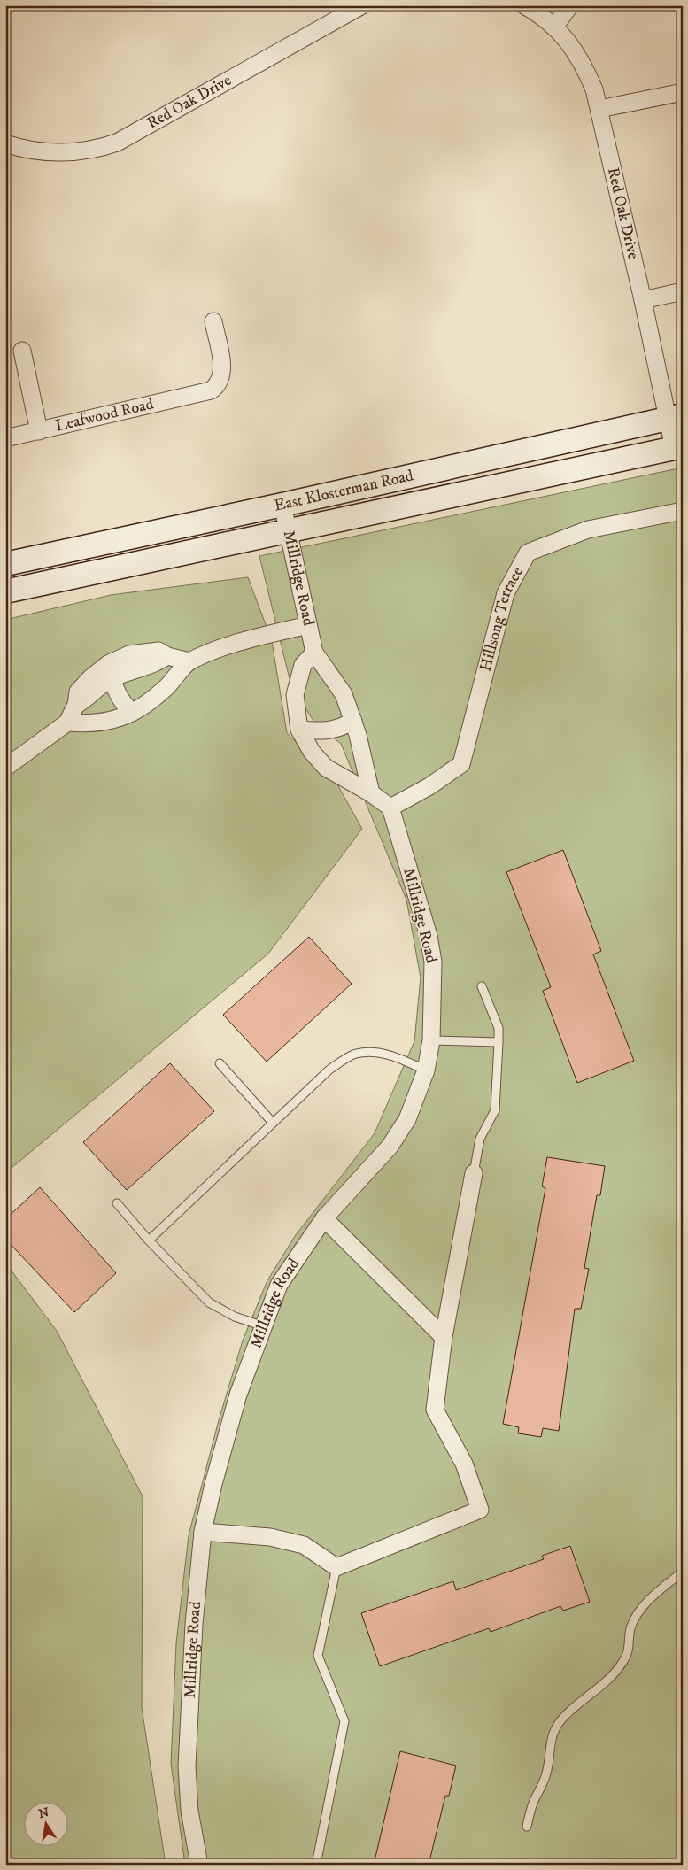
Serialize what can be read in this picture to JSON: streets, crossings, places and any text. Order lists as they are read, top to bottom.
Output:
{
  "streets": {
    "main road": ["East Klosterman Road"],
    "street": [
      "Red Oak Drive",
      "Leafwood Road",
      "Millridge Road",
      "Hillsong Terrace"
    ]
  },
  "crossings": [
    ["Red Oak Drive", "East Klosterman Road"],
    ["East Klosterman Road", "Millridge Road"],
    ["Millridge Road", "Hillsong Terrace"]
  ],
  "north": "top"
}
